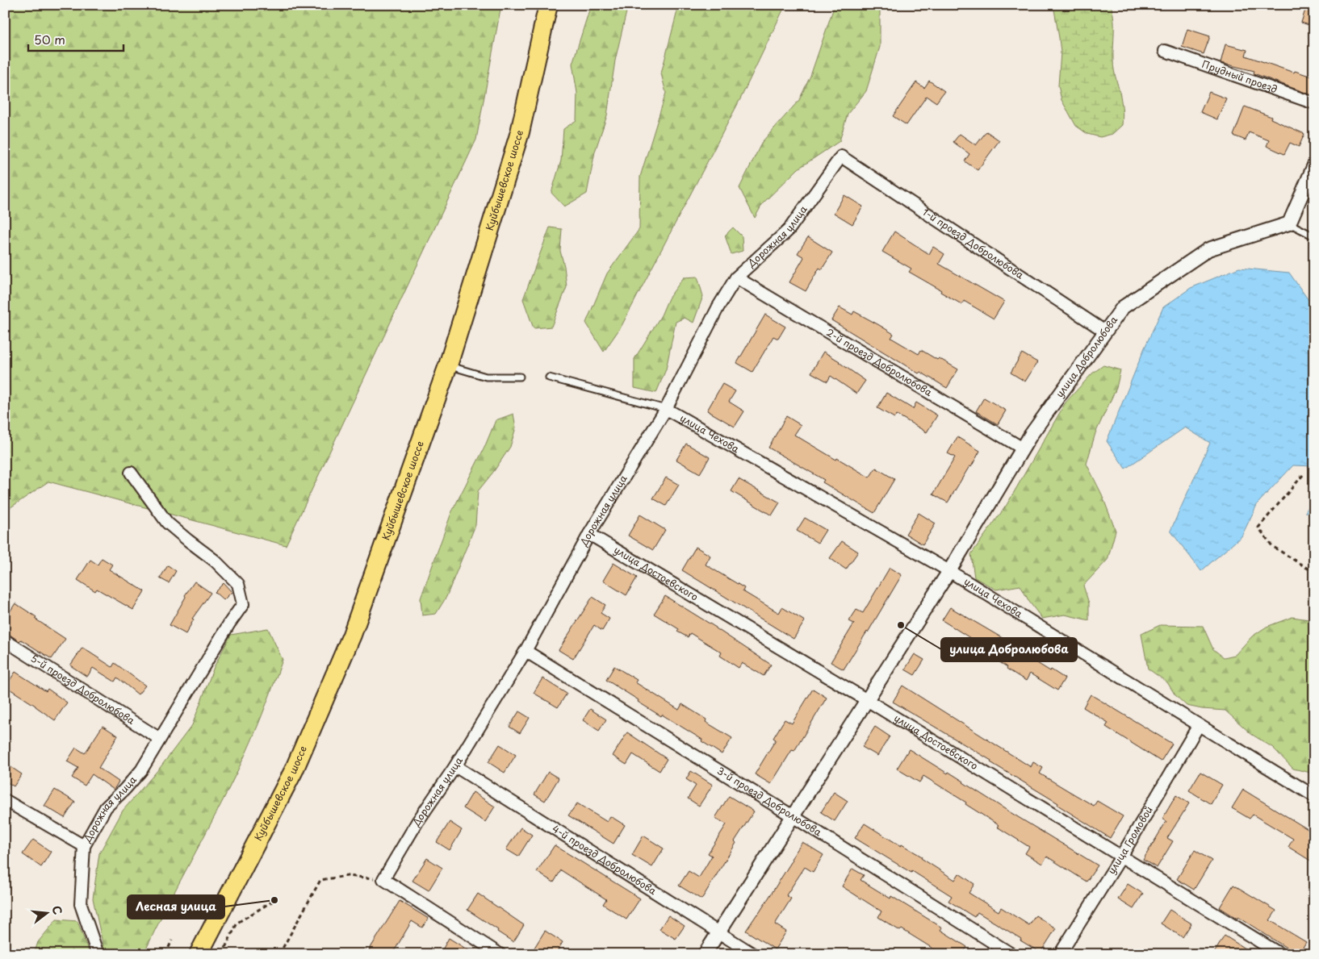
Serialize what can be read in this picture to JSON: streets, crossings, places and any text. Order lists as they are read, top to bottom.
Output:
{
  "streets": {
    "highway": ["Куйбышевское шоссе"],
    "street": [
      "Прудный проезд",
      "Дорожная улица",
      "1-й проезд Добролюбова",
      "улица Добролюбова",
      "2-й проезд Добролюбова",
      "улица Чехова",
      "улица Достоевского",
      "5-й проезд Добролюбова",
      "3-й проезд Добролюбова",
      "улица Громовой",
      "4-й проезд Добролюбова"
    ]
  },
  "crossings": [
    ["Дорожная улица", "1-й проезд Добролюбова"],
    ["Дорожная улица", "2-й проезд Добролюбова"],
    ["Дорожная улица", "улица Чехова"],
    ["Дорожная улица", "улица Достоевского"],
    ["Дорожная улица", "5-й проезд Добролюбова"],
    ["Дорожная улица", "3-й проезд Добролюбова"],
    ["Дорожная улица", "4-й проезд Добролюбова"],
    ["1-й проезд Добролюбова", "улица Добролюбова"],
    ["улица Добролюбова", "2-й проезд Добролюбова"],
    ["улица Добролюбова", "улица Чехова"],
    ["улица Добролюбова", "улица Достоевского"],
    ["улица Добролюбова", "3-й проезд Добролюбова"],
    ["улица Добролюбова", "4-й проезд Добролюбова"],
    ["улица Чехова", "улица Громовой"],
    ["улица Достоевского", "улица Громовой"]
  ],
  "places": ["улица Добролюбова", "Лесная улица"],
  "scale_bar": "50 m",
  "north": "right"
}
